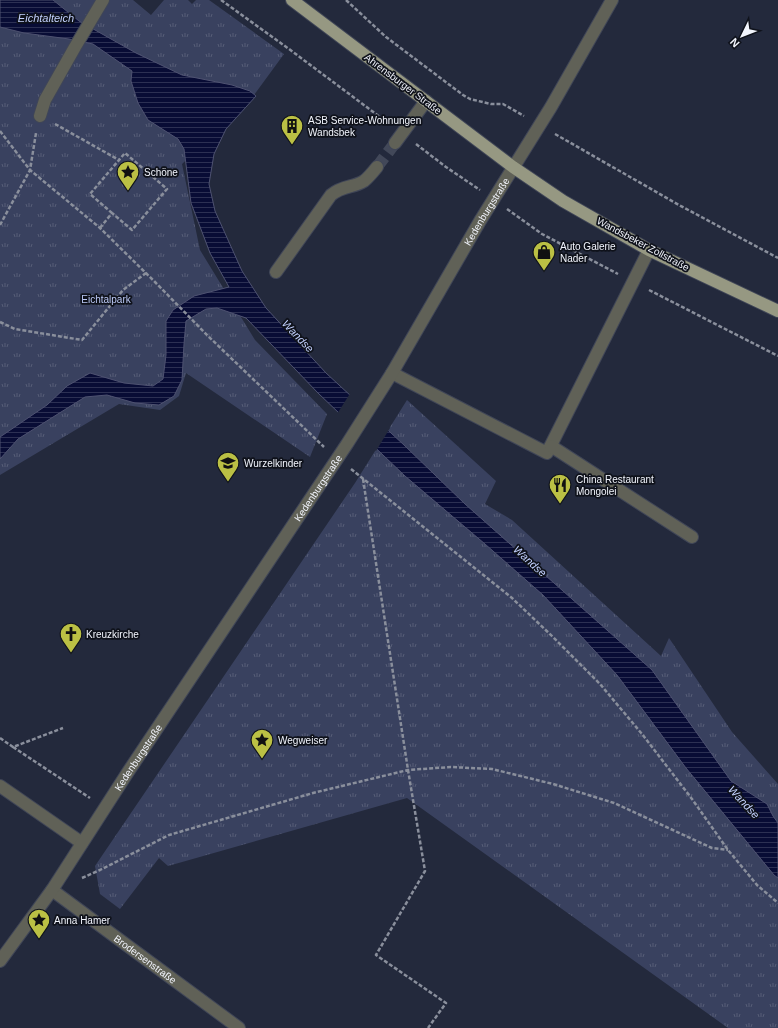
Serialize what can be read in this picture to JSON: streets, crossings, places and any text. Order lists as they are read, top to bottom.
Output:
{
  "streets": {
    "main road": ["Ahrensburger Straße", "Wandsbeker Zollstraße"],
    "street": ["Kedenburgstraße", "Brodersenstraße"]
  },
  "crossings": [
    ["Ahrensburger Straße", "Kedenburgstraße"],
    ["Ahrensburger Straße", "Wandsbeker Zollstraße"],
    ["Kedenburgstraße", "Wandsbeker Zollstraße"],
    ["Kedenburgstraße", "Brodersenstraße"]
  ],
  "water": ["Eichtalteich", "Wandse"],
  "parks": ["Eichtalpark"],
  "places": {
    "building": ["ASB Service-Wohnungen Wandsbek"],
    "place": ["Schöne", "Wegweiser", "Anna Hamer"],
    "shop": ["Auto Galerie Nader"],
    "school or university": ["Wurzelkinder"],
    "restaurant": ["China Restaurant Mongolei"],
    "church": ["Kreuzkirche"]
  },
  "north": "bottom left"
}
